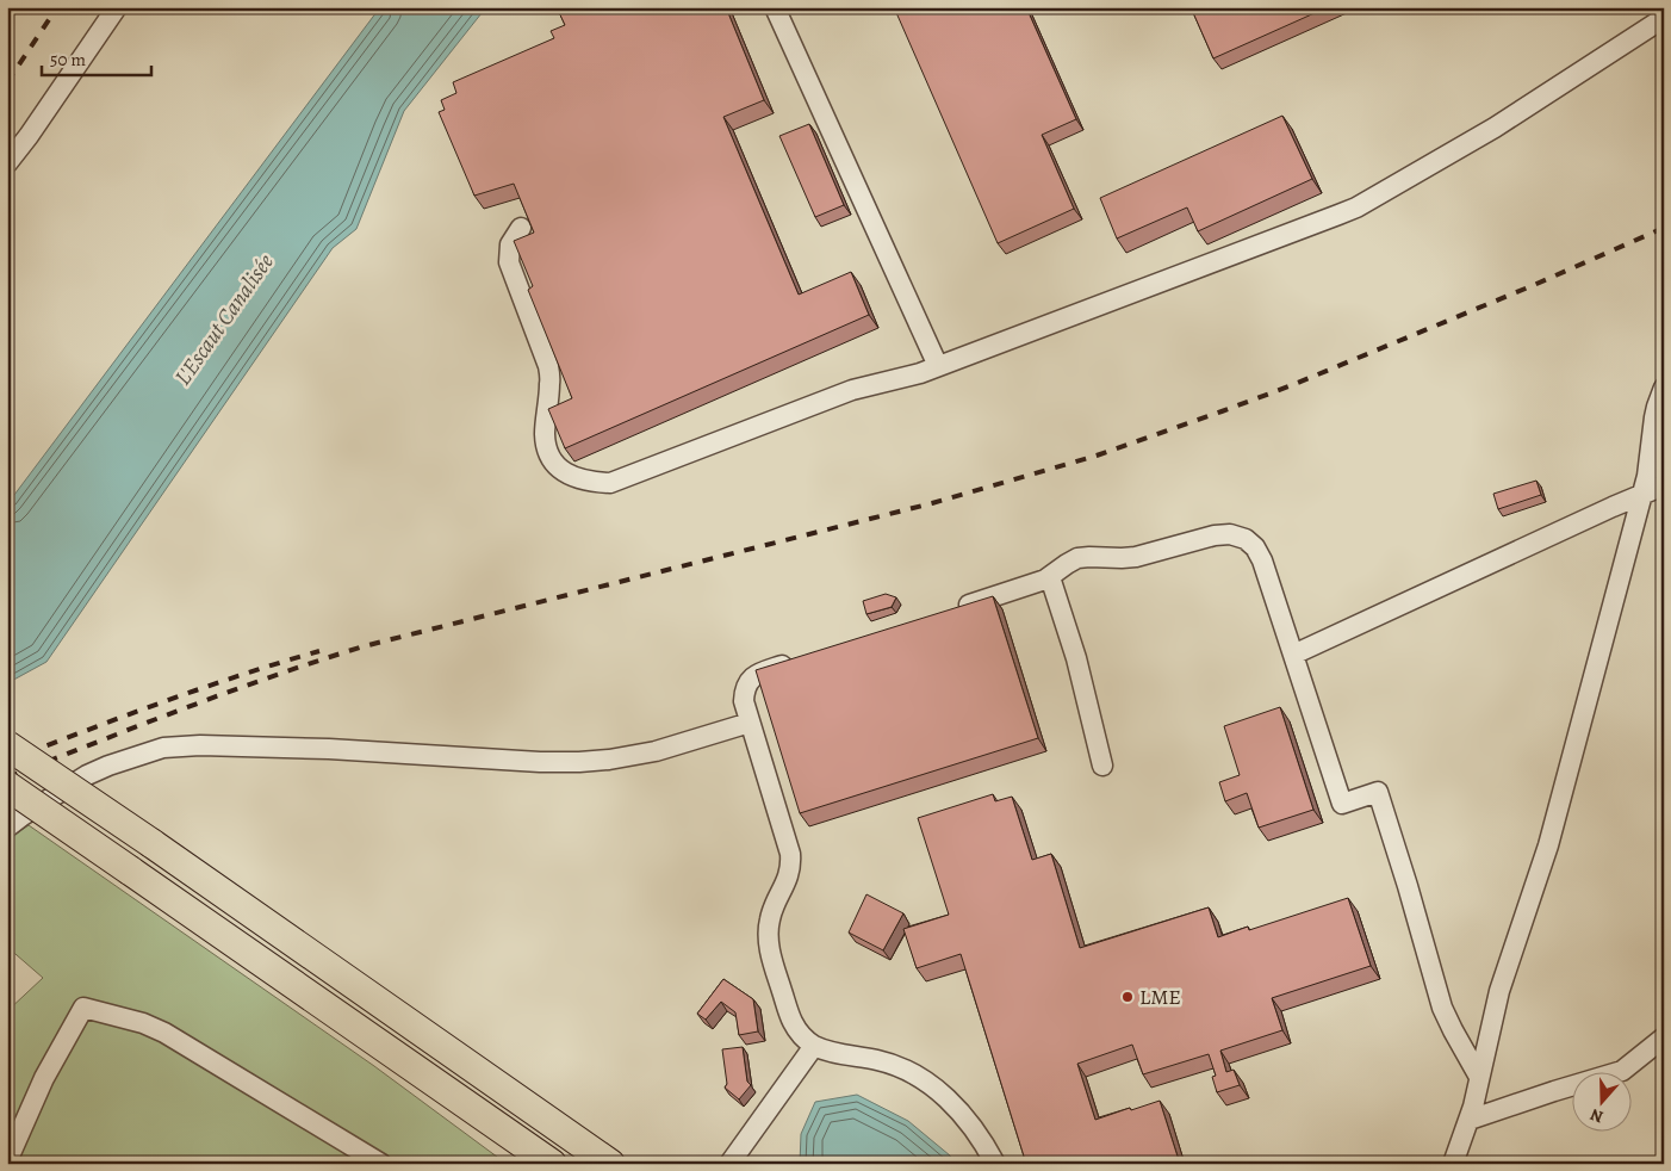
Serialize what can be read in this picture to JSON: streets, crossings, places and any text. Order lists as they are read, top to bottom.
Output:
{
  "water": ["L'Escaut Canalisée"],
  "places": ["LME"],
  "scale_bar": "50 m",
  "north": "bottom"
}
